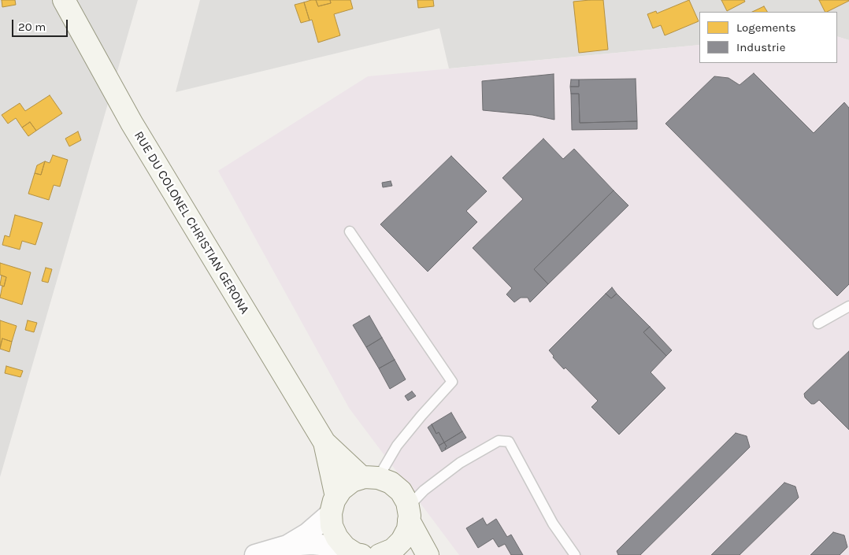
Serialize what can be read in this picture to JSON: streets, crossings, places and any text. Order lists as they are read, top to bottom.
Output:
{
  "streets": {
    "street": ["RUE DU COLONEL CHRISTIAN GERONA"]
  },
  "legend": ["Logements", "Industrie"],
  "scale_bar": "20 m"
}
